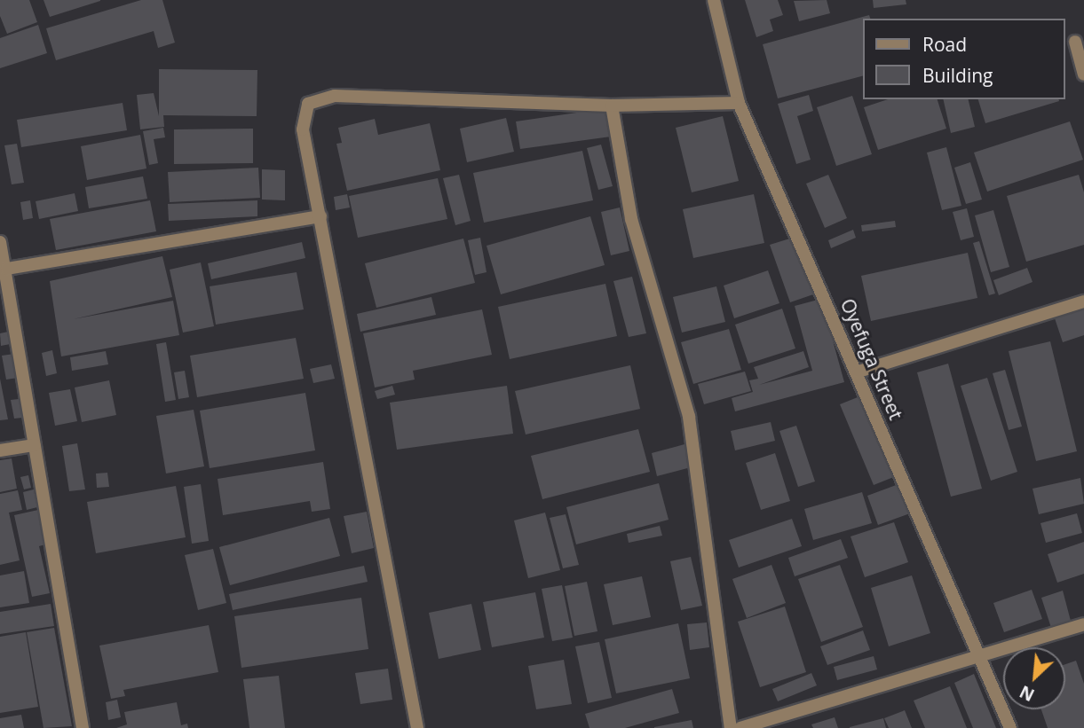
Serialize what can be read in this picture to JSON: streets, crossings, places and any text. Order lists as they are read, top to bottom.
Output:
{
  "streets": {
    "street": ["Oyefuga Street"]
  },
  "legend": ["Road", "Building"],
  "north": "bottom left"
}
